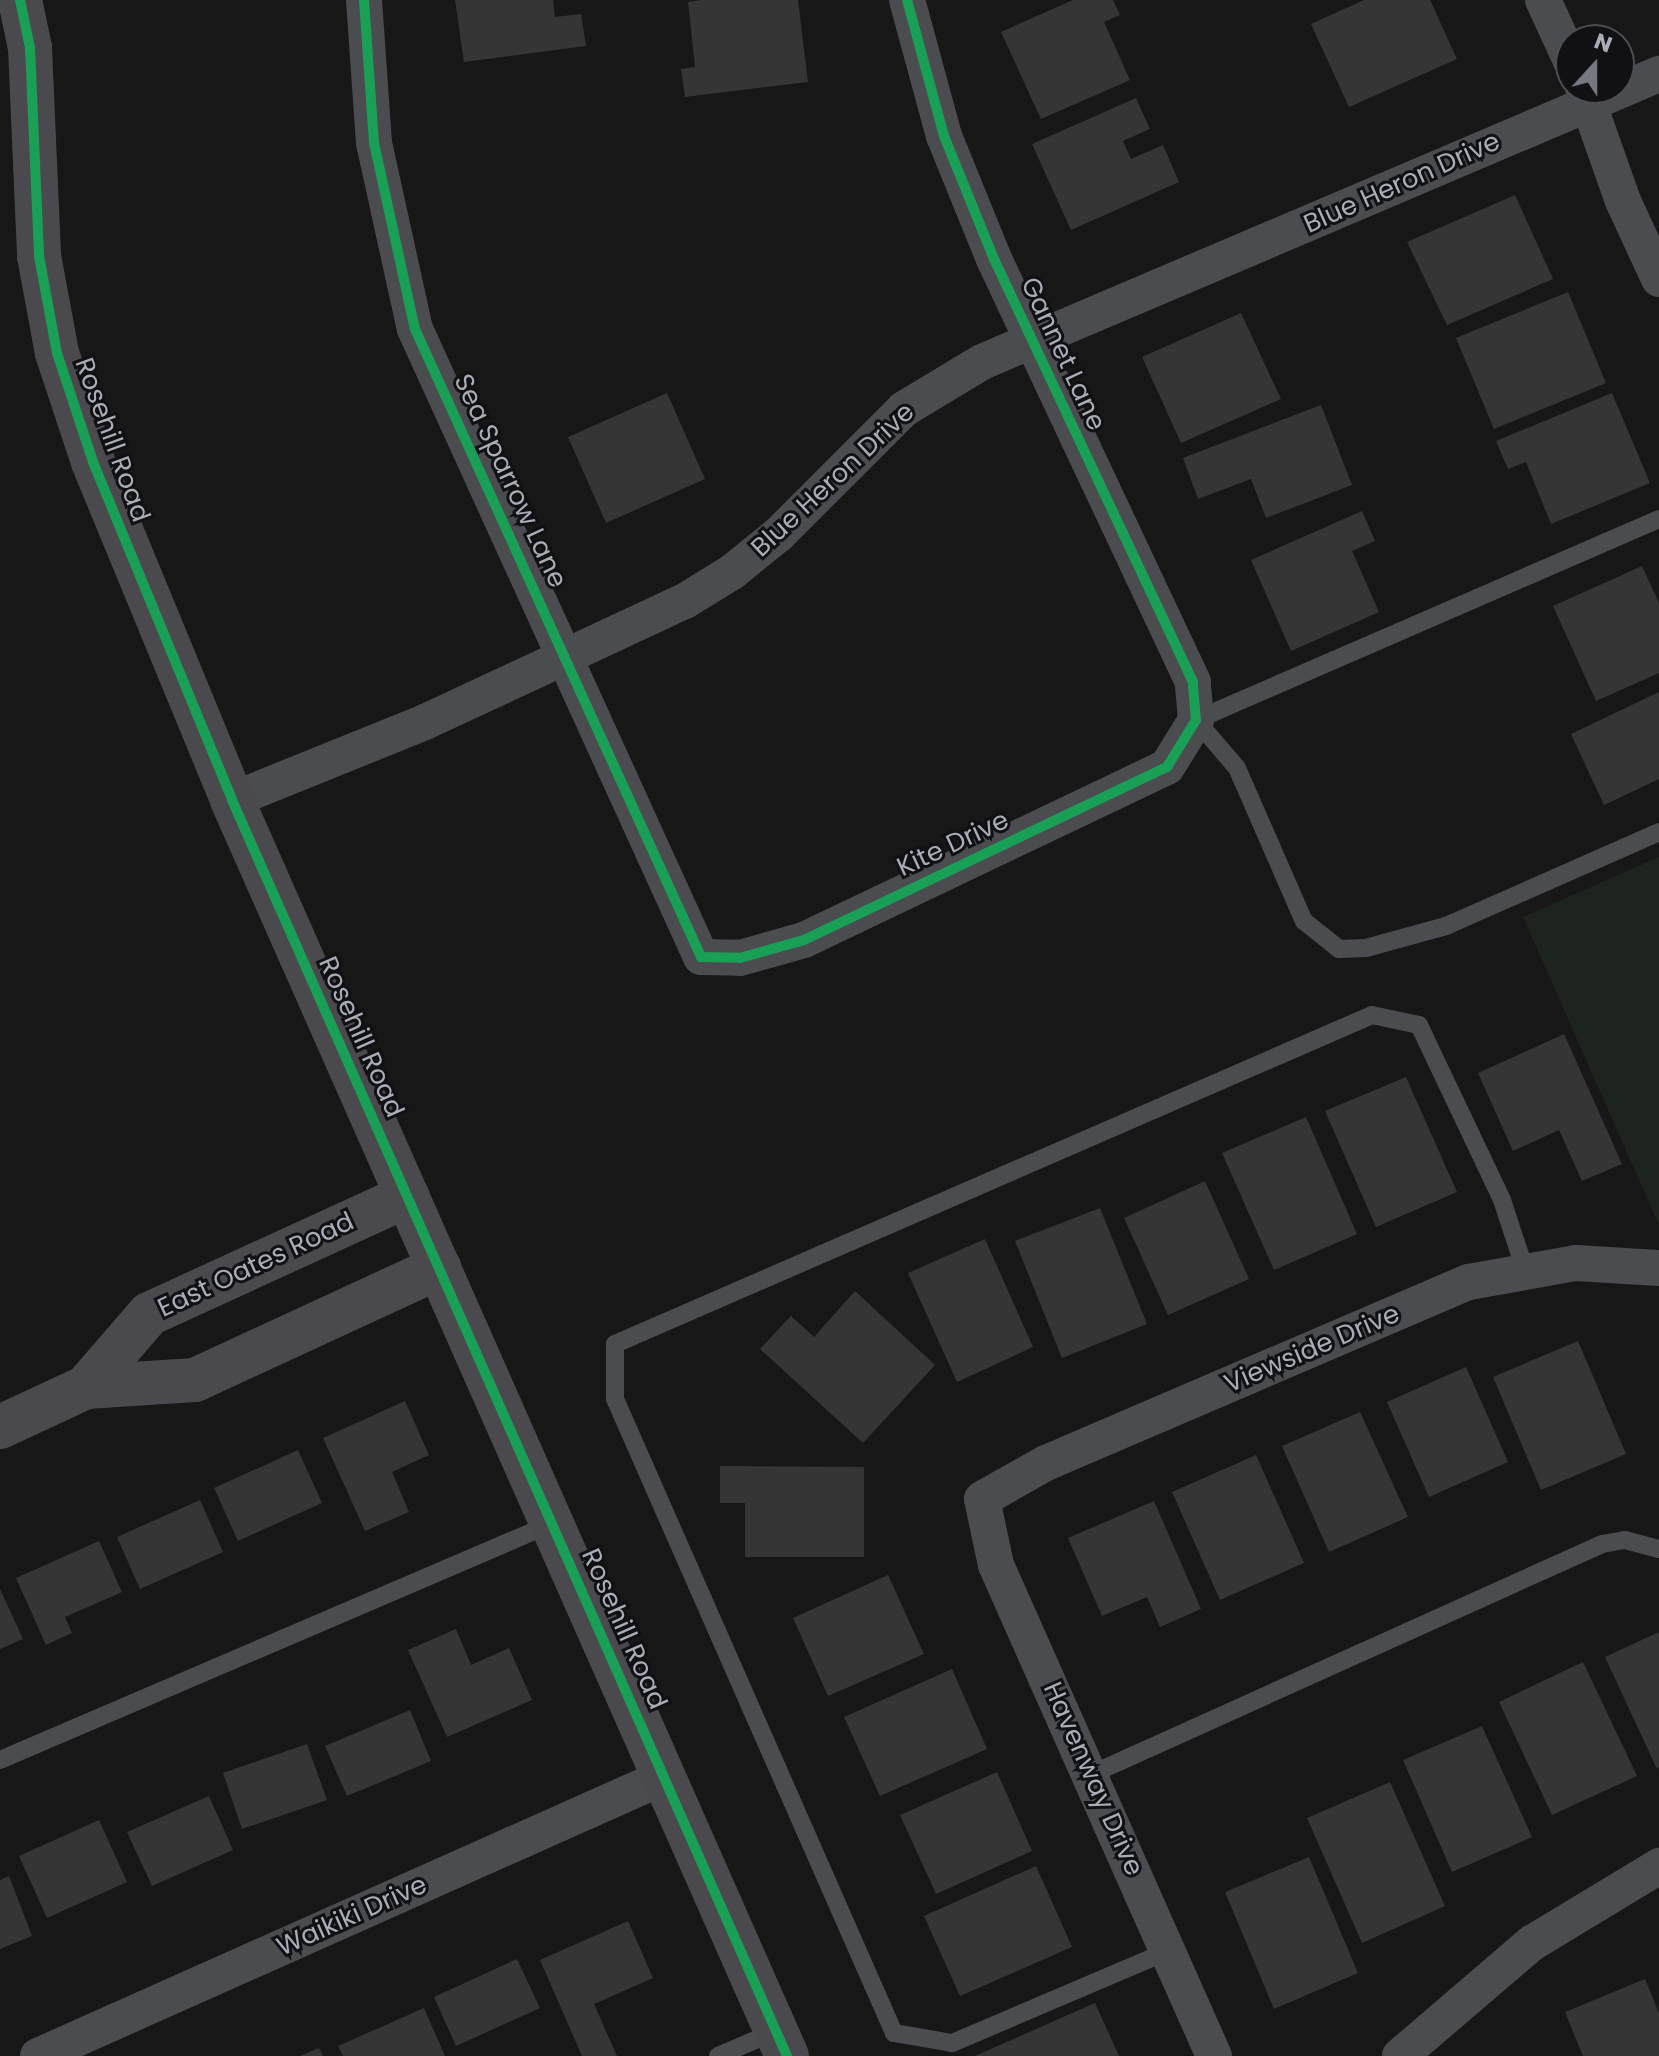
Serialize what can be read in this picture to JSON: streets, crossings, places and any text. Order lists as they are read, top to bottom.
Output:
{
  "streets": {
    "street": [
      "Blue Heron Drive",
      "Gannet Lane",
      "Rosehill Road",
      "Sea Sparrow Lane",
      "Kite Drive",
      "East Oates Road",
      "Viewside Drive",
      "Havenway Drive",
      "Waikiki Drive"
    ]
  },
  "crossings": [
    ["Blue Heron Drive", "Gannet Lane"],
    ["Blue Heron Drive", "Rosehill Road"],
    ["Blue Heron Drive", "Sea Sparrow Lane"],
    ["Gannet Lane", "Kite Drive"],
    ["Rosehill Road", "East Oates Road"],
    ["Rosehill Road", "Waikiki Drive"],
    ["Sea Sparrow Lane", "Kite Drive"],
    ["Viewside Drive", "Havenway Drive"]
  ],
  "north": "top"
}
